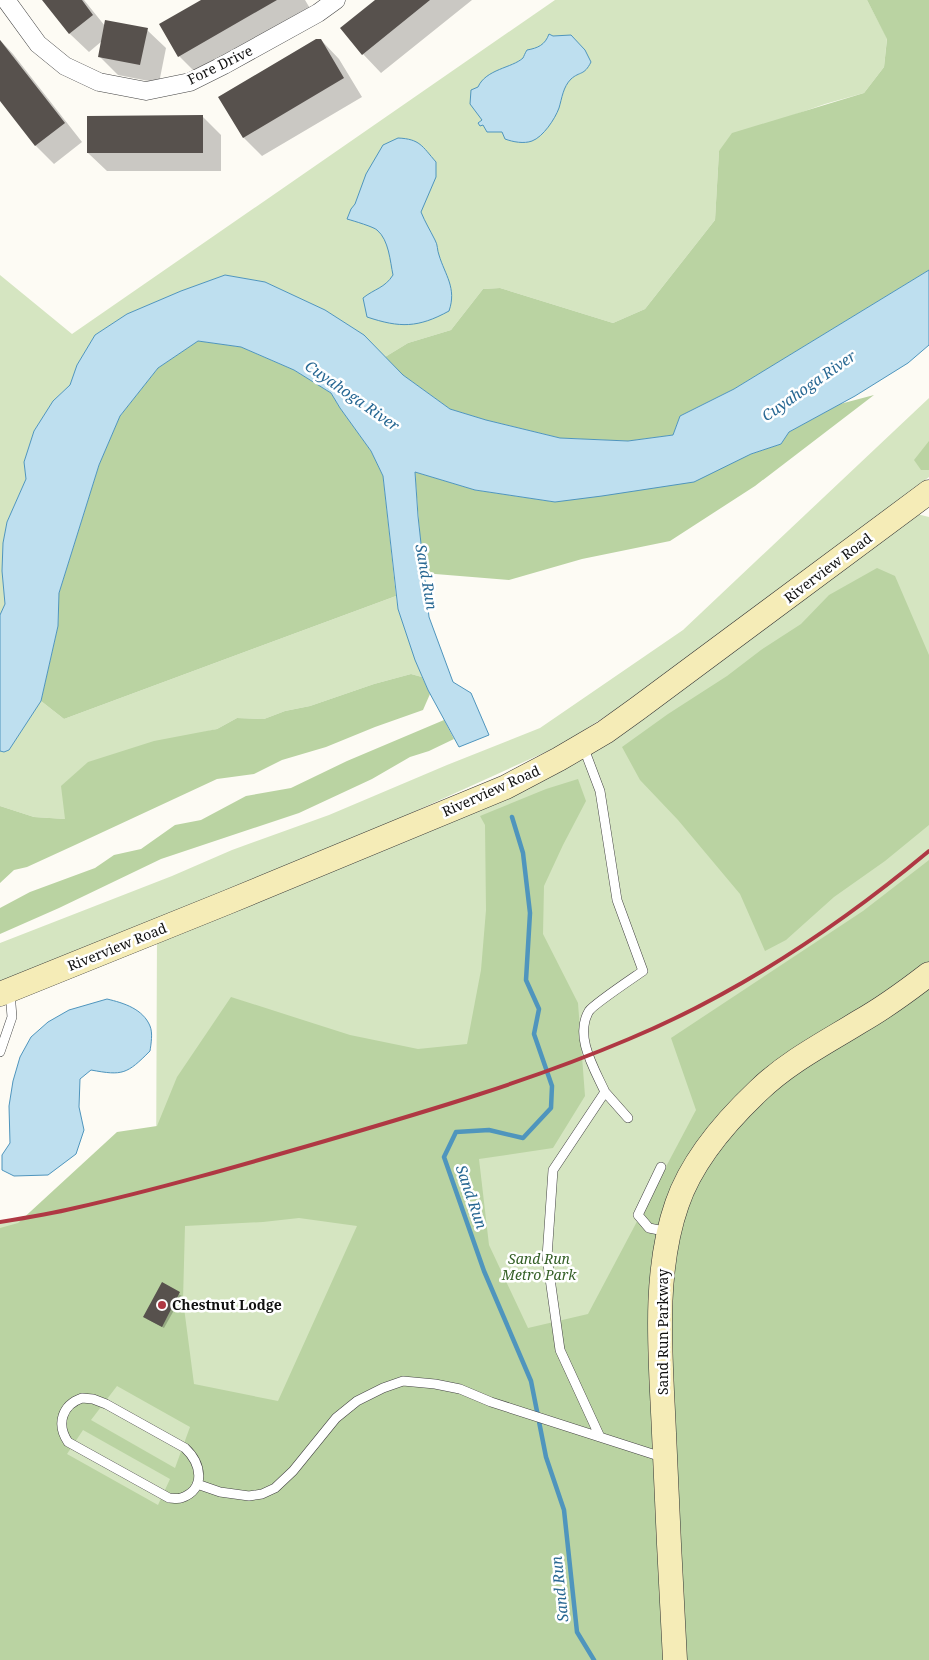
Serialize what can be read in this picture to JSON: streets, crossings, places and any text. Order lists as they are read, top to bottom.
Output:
{
  "streets": {
    "main road": ["Riverview Road", "Sand Run Parkway"],
    "street": ["Fore Drive"]
  },
  "water": ["Cuyahoga River", "Sand Run"],
  "parks": ["Sand Run Metro Park"],
  "places": ["Chestnut Lodge"]
}
